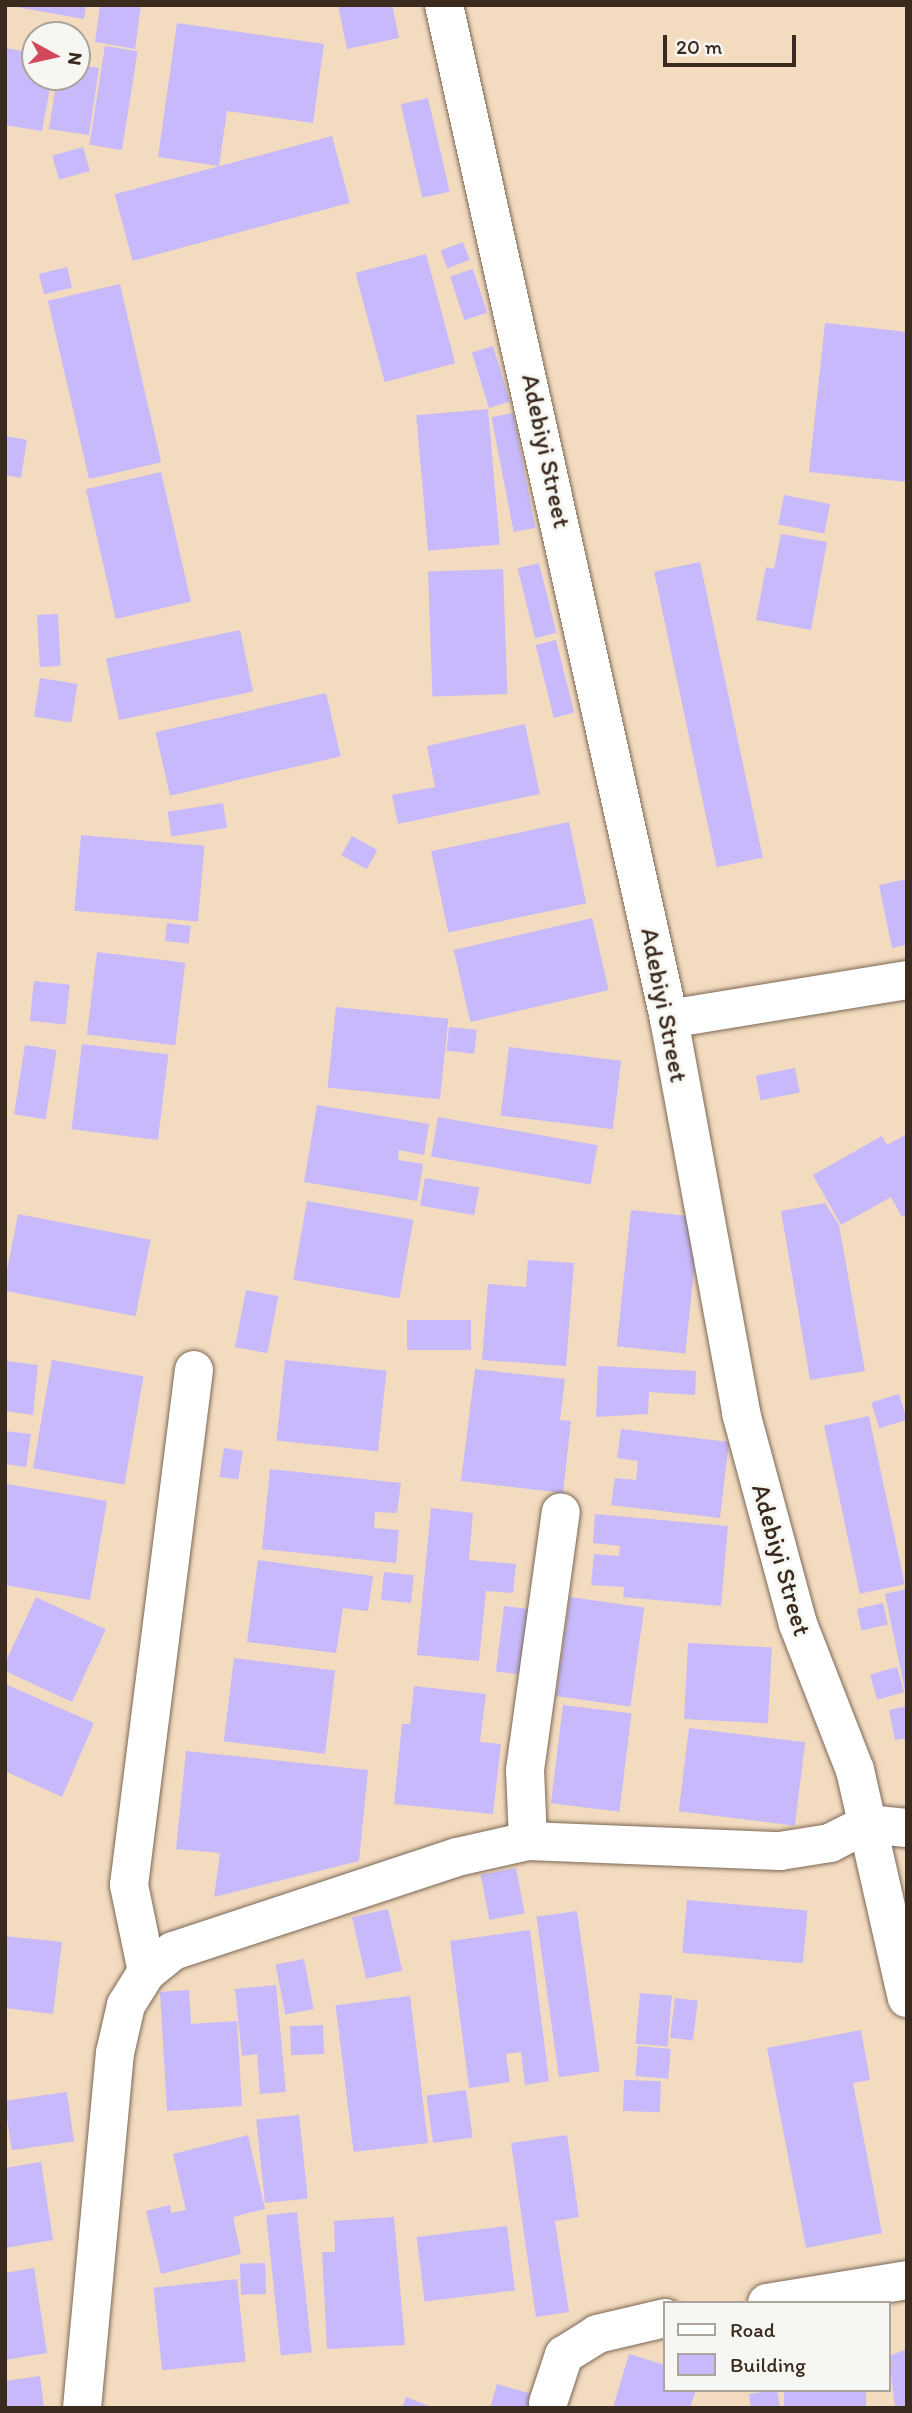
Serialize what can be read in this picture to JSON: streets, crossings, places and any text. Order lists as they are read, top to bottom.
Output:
{
  "streets": {
    "street": ["Adebiyi Street"]
  },
  "legend": ["Road", "Building"],
  "scale_bar": "20 m",
  "north": "right"
}
